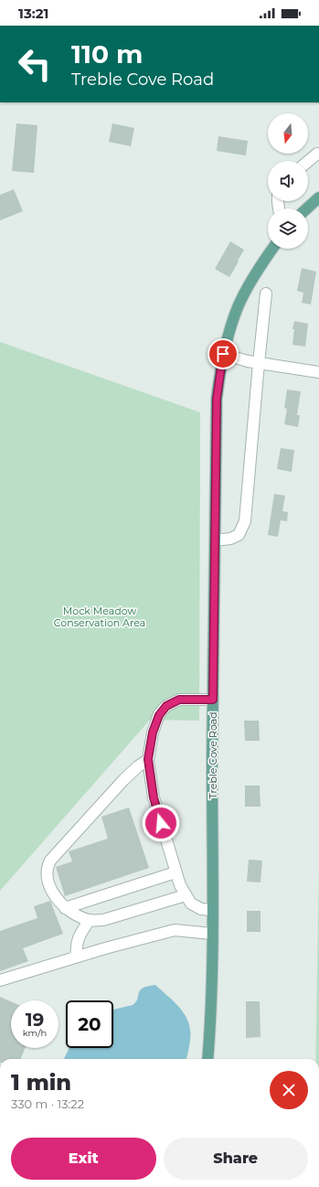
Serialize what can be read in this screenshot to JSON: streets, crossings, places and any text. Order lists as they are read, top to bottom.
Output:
{
  "streets": {
    "main road": ["Treble Cove Road"]
  },
  "parks": ["Mock Meadow Conservation Area"],
  "north": "bottom",
  "page": {
    "status": "13:21",
    "turn": ["110 m", "Treble Cove Road"],
    "speed": "19 km/h",
    "limit": "20",
    "heading": ["1 min", "330 m · 13:22"],
    "buttons": ["Exit", "Share"]
  }
}
